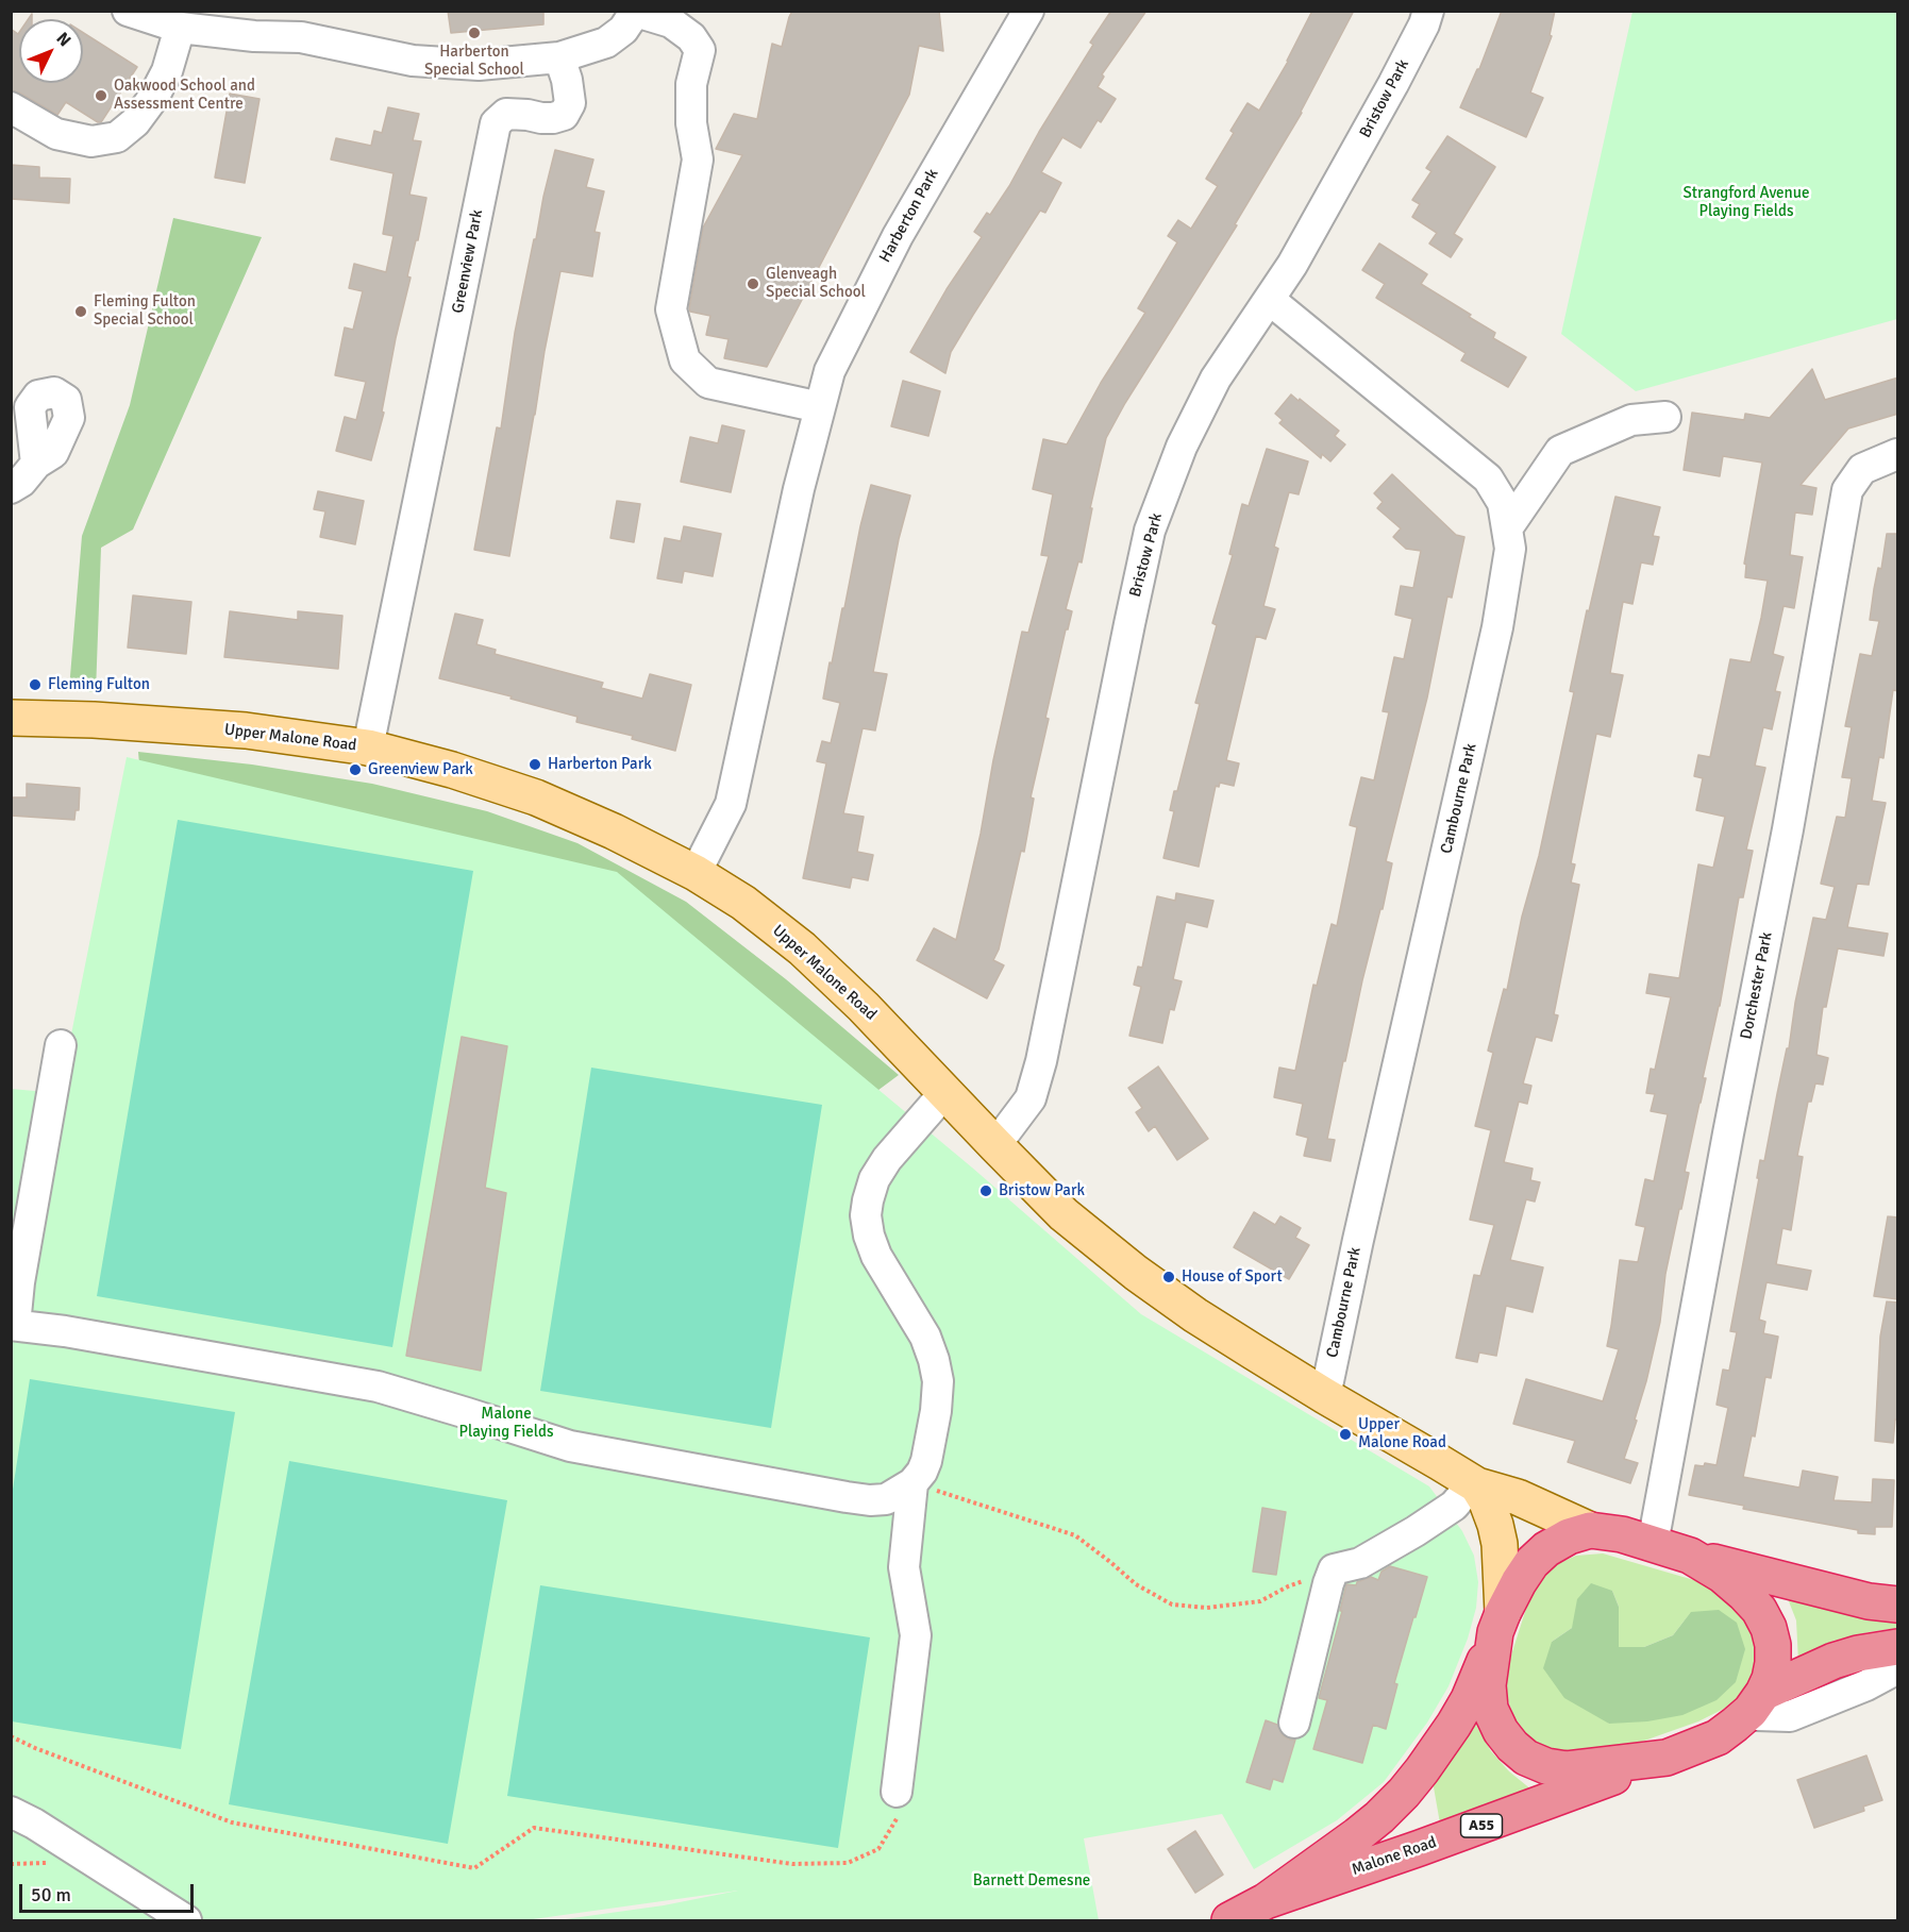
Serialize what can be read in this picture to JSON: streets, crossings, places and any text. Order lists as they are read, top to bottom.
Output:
{
  "streets": {
    "highway": ["A55", "Malone Road"],
    "main road": ["Upper Malone Road"],
    "street": [
      "Bristow Park",
      "Harberton Park",
      "Greenview Park",
      "Cambourne Park",
      "Dorchester Park"
    ]
  },
  "crossings": [
    ["Bristow Park", "Upper Malone Road"],
    ["Bristow Park", "Cambourne Park"],
    ["Harberton Park", "Upper Malone Road"],
    ["Greenview Park", "Upper Malone Road"],
    ["Upper Malone Road", "Cambourne Park"],
    ["Upper Malone Road", "A55"],
    ["Dorchester Park", "A55"],
    ["A55", "Malone Road"]
  ],
  "parks": ["Strangford Avenue Playing Fields", "Malone Playing Fields", "Barnett Demesne"],
  "places": [
    "Harberton Special School",
    "Oakwood School and Assessment Centre",
    "Glenveagh Special School",
    "Fleming Fulton Special School",
    "Fleming Fulton",
    "Harberton Park",
    "Greenview Park",
    "Bristow Park",
    "House of Sport",
    "Upper Malone Road"
  ],
  "scale_bar": "50 m",
  "north": "top right"
}
